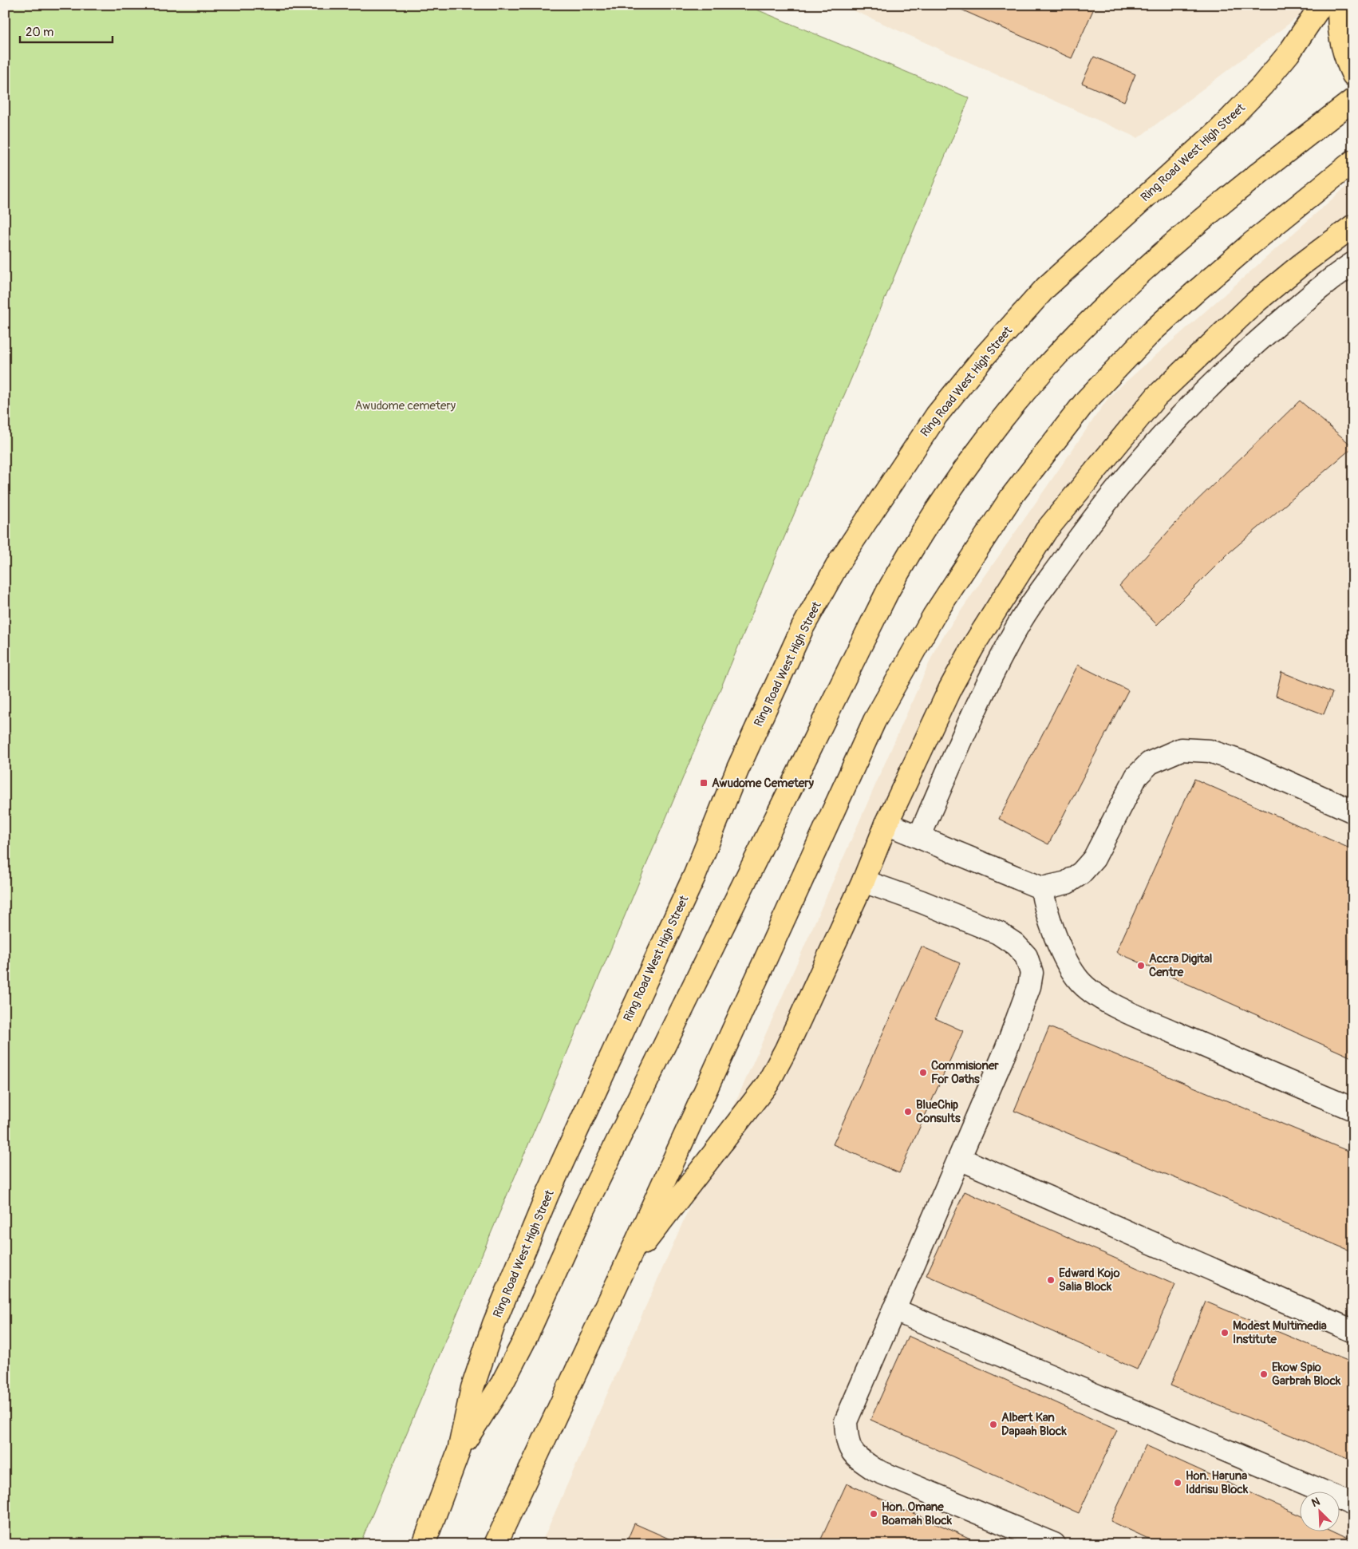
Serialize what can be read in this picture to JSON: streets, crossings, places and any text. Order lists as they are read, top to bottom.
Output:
{
  "streets": {
    "main road": ["Ring Road West High Street"]
  },
  "parks": ["Awudome cemetery"],
  "places": {
    "transit": ["Awudome Cemetery"],
    "other": [
      "Accra Digital Centre",
      "Commisioner For Oaths",
      "BlueChip Consults",
      "Edward Kojo Salia Block",
      "Modest Multimedia Institute",
      "Ekow Spio Garbrah Block",
      "Albert Kan Dapaah Block",
      "Hon. Haruna Iddrisu Block",
      "Hon. Omane Boamah Block"
    ]
  },
  "scale_bar": "20 m",
  "north": "top left"
}
